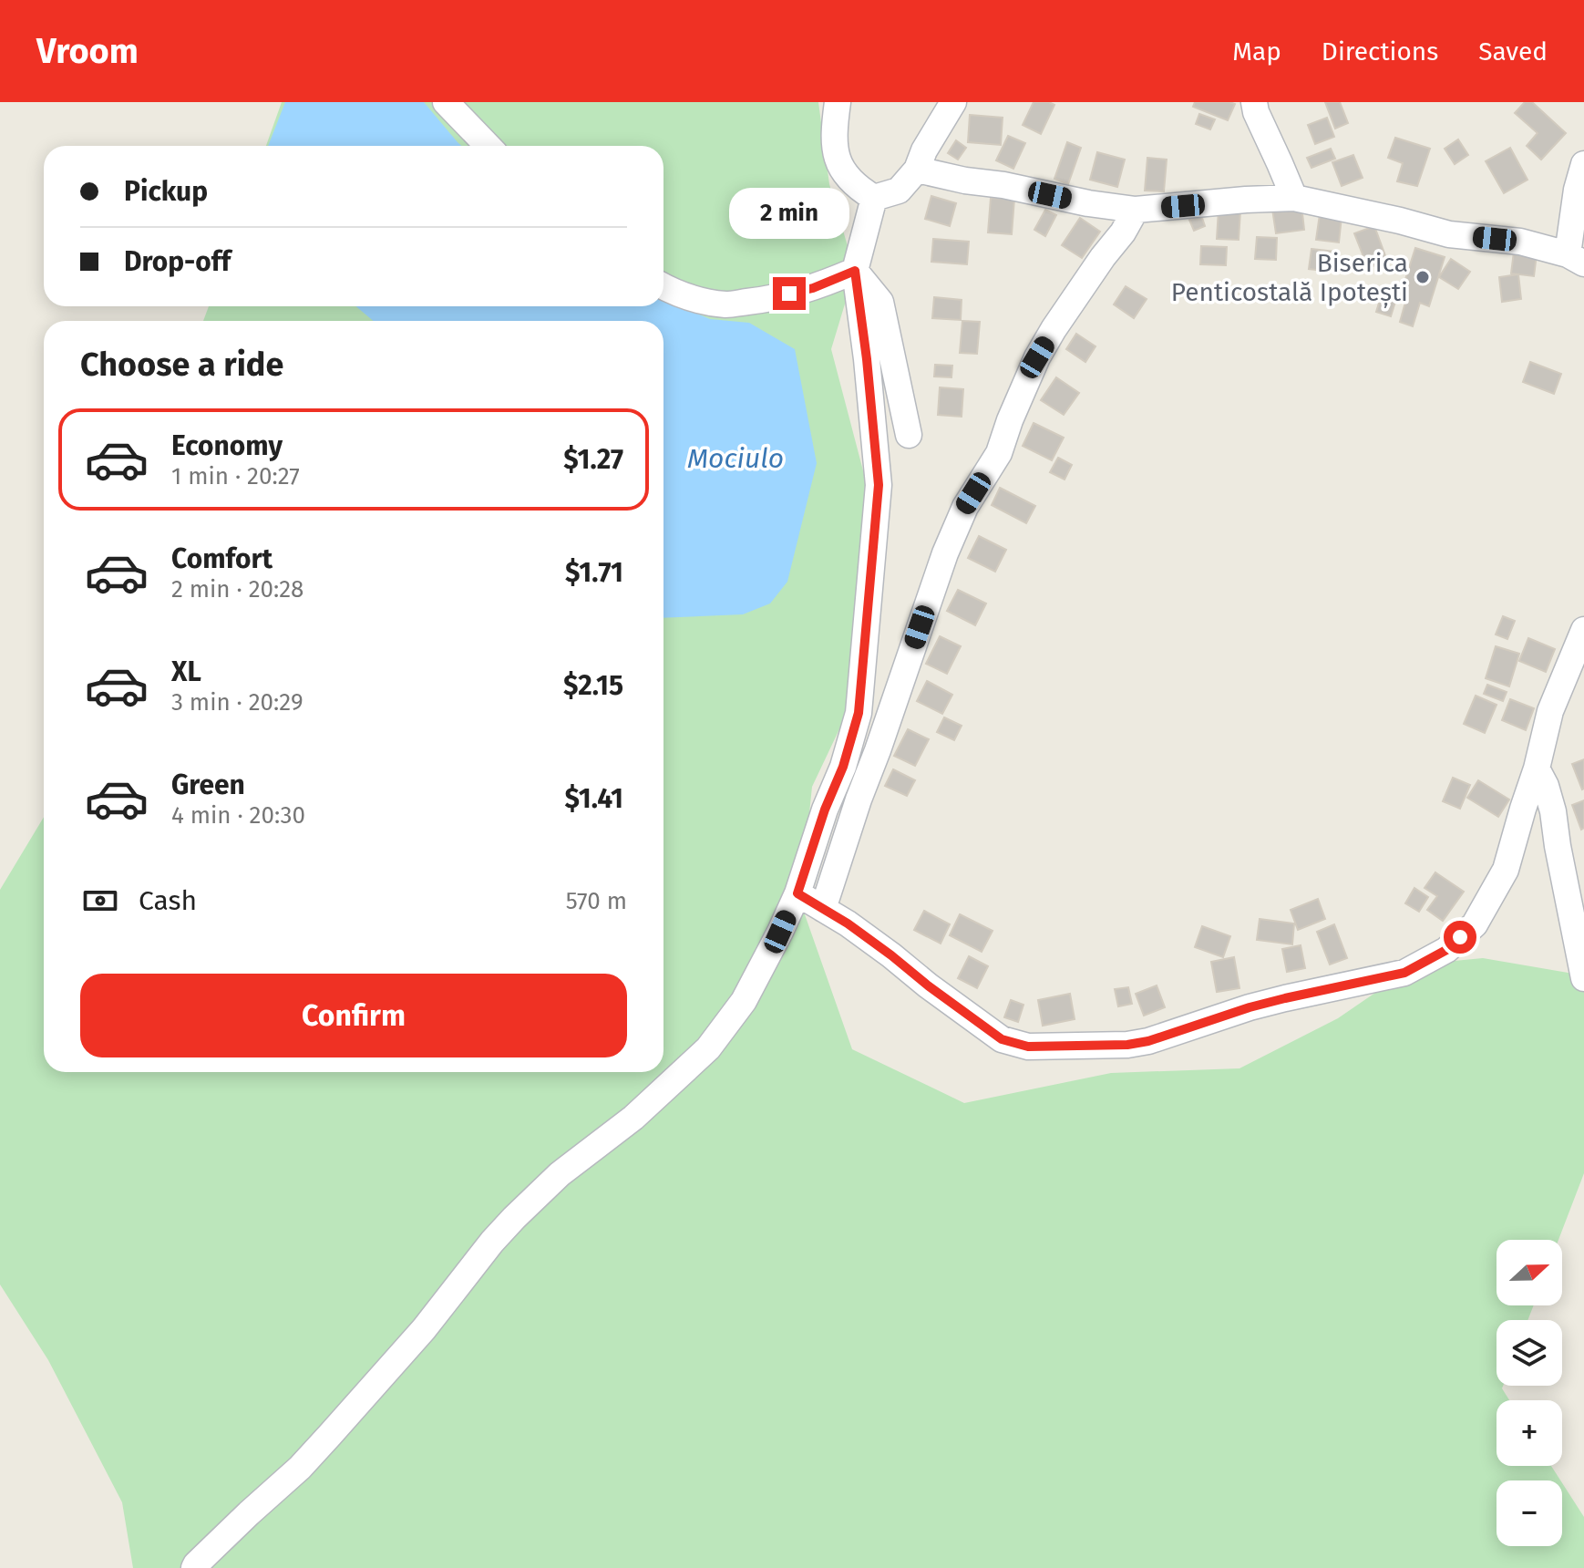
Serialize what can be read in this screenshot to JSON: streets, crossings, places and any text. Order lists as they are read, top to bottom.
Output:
{
  "water": ["Mociulo"],
  "places": ["Biserica Penticostală Ipotești"],
  "north": "right",
  "page": {
    "header": "Vroom",
    "nav": ["Map", "Directions", "Saved"],
    "banner": ["Pickup", "Drop-off"],
    "bubble": "2 min",
    "heading": "Choose a ride",
    "list": [
      {
        "name": "Economy",
        "note": "1 min · 20:27",
        "value": "$1.27"
      },
      {
        "name": "Comfort",
        "note": "2 min · 20:28",
        "value": "$1.71"
      },
      {
        "name": "XL",
        "note": "3 min · 20:29",
        "value": "$2.15"
      },
      {
        "name": "Green",
        "note": "4 min · 20:30",
        "value": "$1.41"
      }
    ],
    "pay": ["Cash", "570 m"],
    "buttons": "Confirm",
    "map_buttons": ["+", "−"]
  }
}
